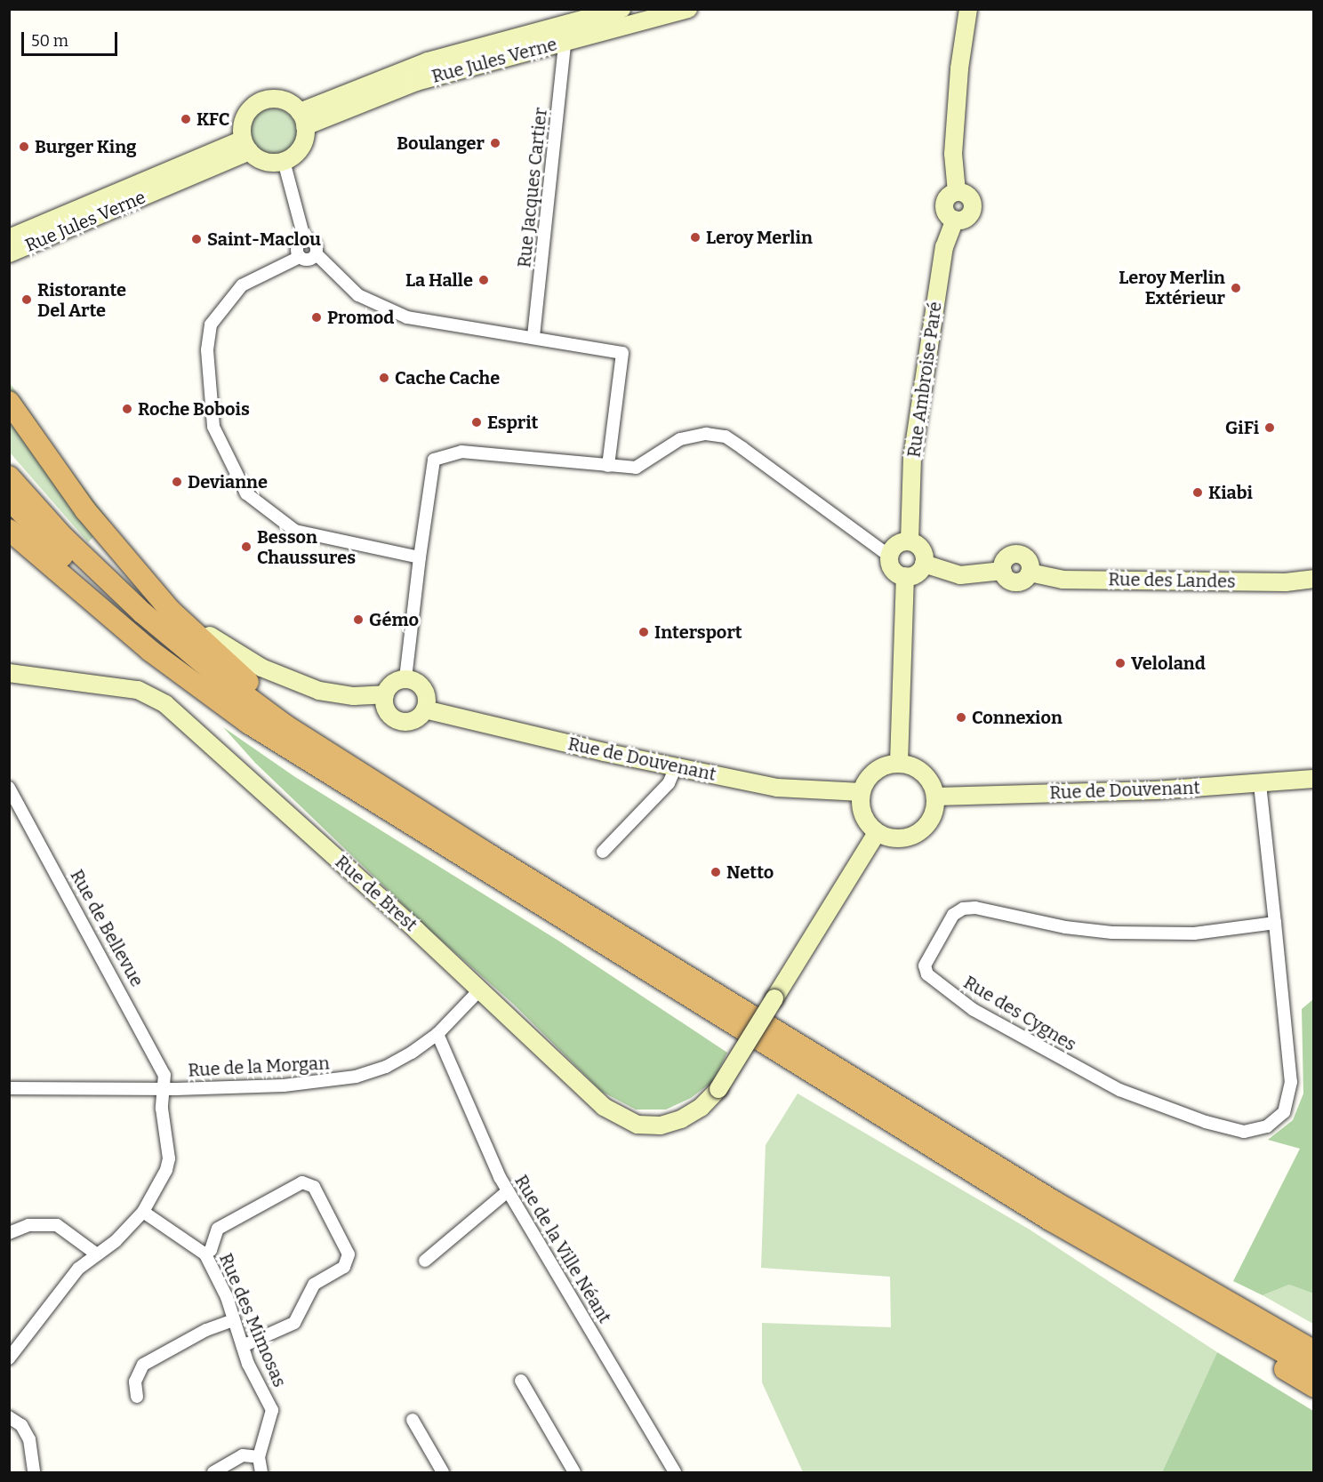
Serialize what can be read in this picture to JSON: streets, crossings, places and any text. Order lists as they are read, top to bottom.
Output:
{
  "streets": {
    "street": [
      "Rue Jules Verne",
      "Rue Jacques Cartier",
      "Rue Ambroise Paré",
      "Rue des Landes",
      "Rue de Douvenant",
      "Rue de Brest",
      "Rue de Bellevue",
      "Rue des Cygnes",
      "Rue de la Morgan",
      "Rue de la Ville Néant",
      "Rue des Mimosas"
    ]
  },
  "crossings": [
    ["Rue Jules Verne", "Rue Jacques Cartier"],
    ["Rue Ambroise Paré", "Rue des Landes"],
    ["Rue de Douvenant", "Rue de Brest"],
    ["Rue de Douvenant", "Rue des Cygnes"],
    ["Rue de Brest", "Rue de la Morgan"],
    ["Rue de Bellevue", "Rue de la Morgan"],
    ["Rue de Bellevue", "Rue des Mimosas"],
    ["Rue de la Morgan", "Rue de la Ville Néant"]
  ],
  "places": [
    "KFC",
    "Boulanger",
    "Burger King",
    "Leroy Merlin",
    "Saint-Maclou",
    "La Halle",
    "Leroy Merlin Extérieur",
    "Ristorante Del Arte",
    "Promod",
    "Cache Cache",
    "Roche Bobois",
    "Esprit",
    "GiFi",
    "Devianne",
    "Kiabi",
    "Besson Chaussures",
    "Gémo",
    "Intersport",
    "Veloland",
    "Connexion",
    "Netto"
  ],
  "scale_bar": "50 m"
}
